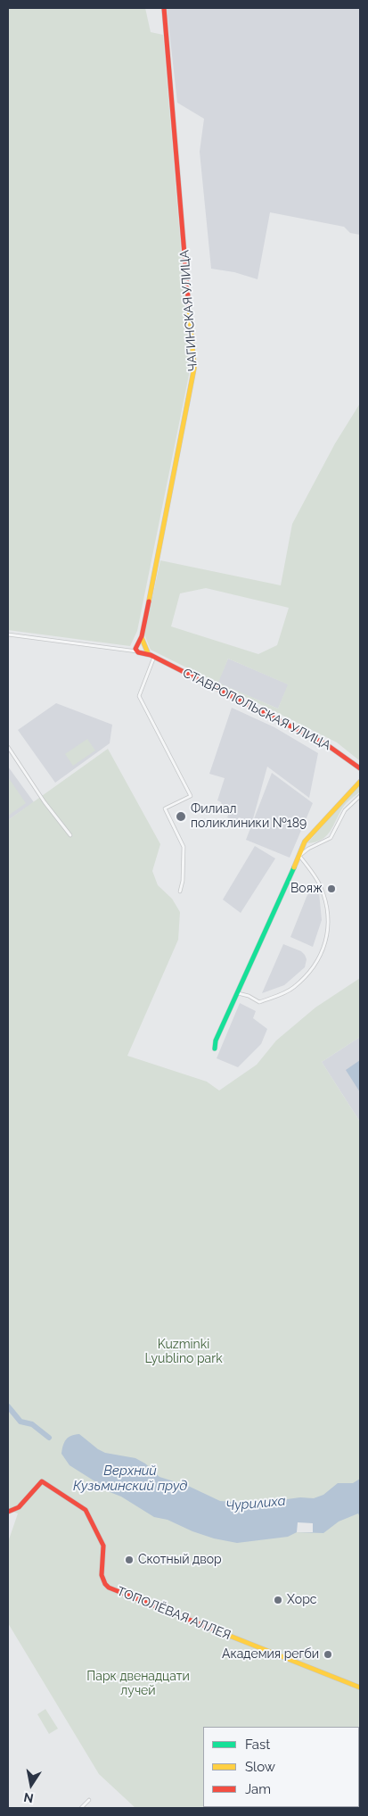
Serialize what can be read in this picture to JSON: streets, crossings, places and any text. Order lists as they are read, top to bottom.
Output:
{
  "streets": {
    "street": ["ЧАГИНСКАЯ УЛИЦА", "СТАВРОПОЛЬСКАЯ УЛИЦА", "ТОПОЛЁВАЯ АЛЛЕЯ"]
  },
  "crossings": [
    ["ЧАГИНСКАЯ УЛИЦА", "СТАВРОПОЛЬСКАЯ УЛИЦА"]
  ],
  "water": ["Верхний Кузьминский пруд", "Чурилиха"],
  "parks": ["Kuzminki Lyublino park", "Парк двенадцати лучей"],
  "places": [
    "Филиал поликлиники №189",
    "Вояж",
    "Скотный двор",
    "Хорс",
    "Академия регби"
  ],
  "legend": ["Fast", "Slow", "Jam"],
  "north": "bottom"
}
